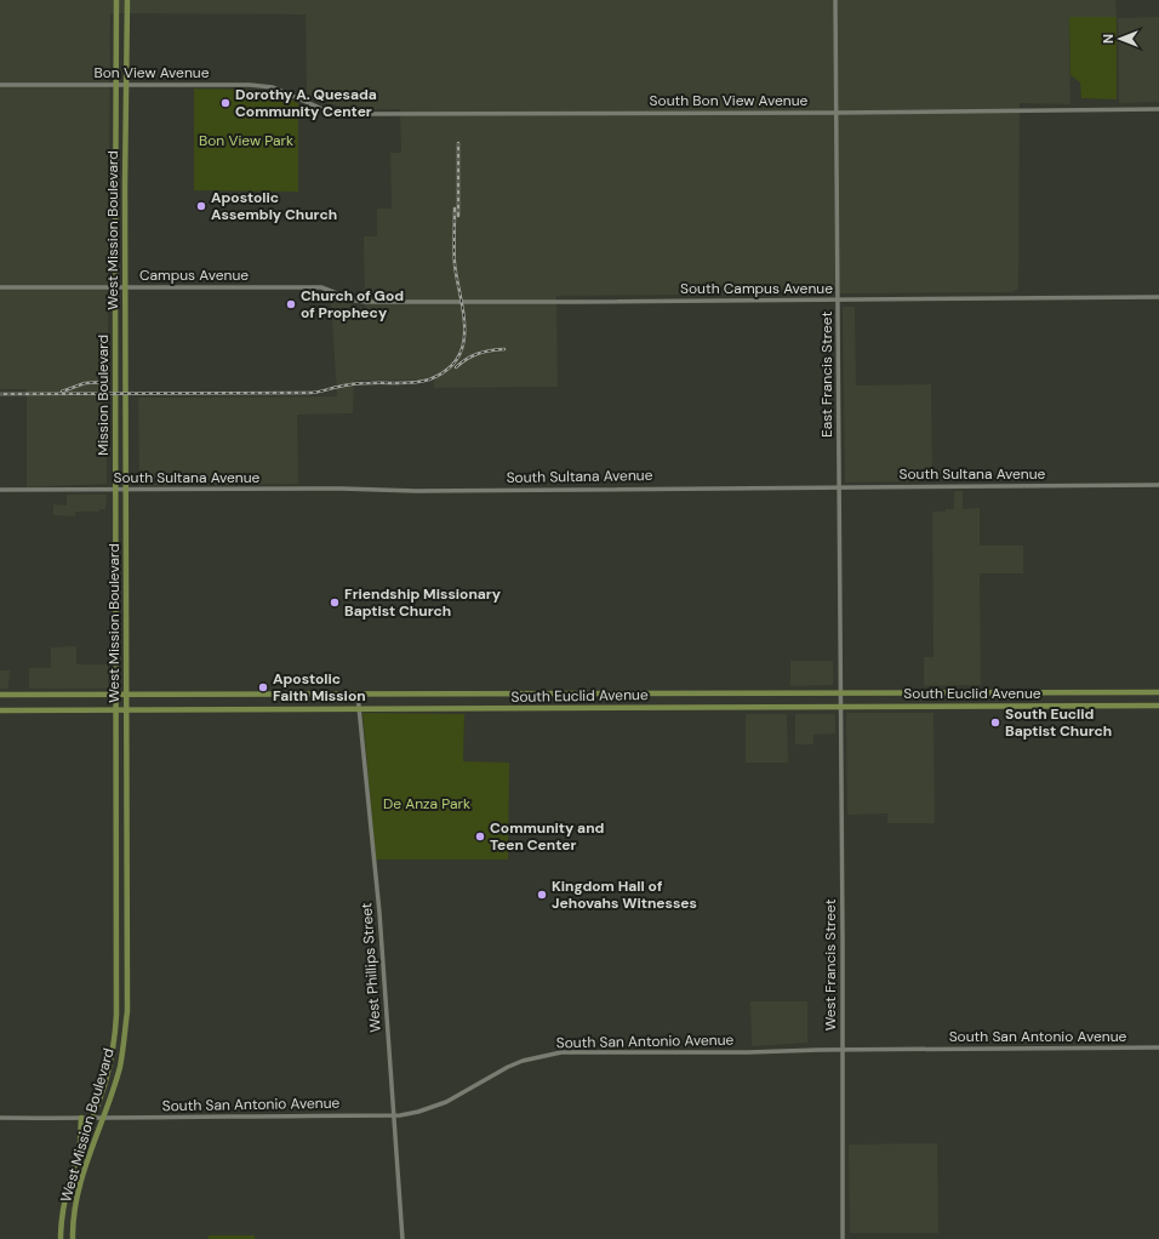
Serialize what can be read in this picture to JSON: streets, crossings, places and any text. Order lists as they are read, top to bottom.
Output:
{
  "streets": {
    "main road": ["West Mission Boulevard", "Mission Boulevard", "South Euclid Avenue"],
    "street": [
      "Bon View Avenue",
      "South Bon View Avenue",
      "Campus Avenue",
      "South Campus Avenue",
      "East Francis Street",
      "South Sultana Avenue",
      "West Francis Street",
      "West Phillips Street",
      "South San Antonio Avenue"
    ]
  },
  "crossings": [
    ["Bon View Avenue", "South Bon View Avenue"],
    ["Bon View Avenue", "West Mission Boulevard"],
    ["Bon View Avenue", "Mission Boulevard"],
    ["South Bon View Avenue", "East Francis Street"],
    ["West Mission Boulevard", "Campus Avenue"],
    ["West Mission Boulevard", "Mission Boulevard"],
    ["West Mission Boulevard", "South Sultana Avenue"],
    ["West Mission Boulevard", "South Euclid Avenue"],
    ["West Mission Boulevard", "South San Antonio Avenue"],
    ["Campus Avenue", "South Campus Avenue"],
    ["Campus Avenue", "Mission Boulevard"],
    ["South Campus Avenue", "East Francis Street"],
    ["East Francis Street", "South Sultana Avenue"],
    ["East Francis Street", "South Euclid Avenue"],
    ["East Francis Street", "West Francis Street"],
    ["Mission Boulevard", "South Sultana Avenue"],
    ["Mission Boulevard", "South Euclid Avenue"],
    ["South Euclid Avenue", "West Francis Street"],
    ["South Euclid Avenue", "West Phillips Street"],
    ["West Francis Street", "South San Antonio Avenue"],
    ["West Phillips Street", "South San Antonio Avenue"]
  ],
  "parks": ["Bon View Park", "De Anza Park"],
  "places": [
    "Dorothy A. Quesada Community Center",
    "Apostolic Assembly Church",
    "Church of God of Prophecy",
    "Friendship Missionary Baptist Church",
    "Apostolic Faith Mission",
    "South Euclid Baptist Church",
    "Community and Teen Center",
    "Kingdom Hall of Jehovahs Witnesses"
  ],
  "north": "left"
}
